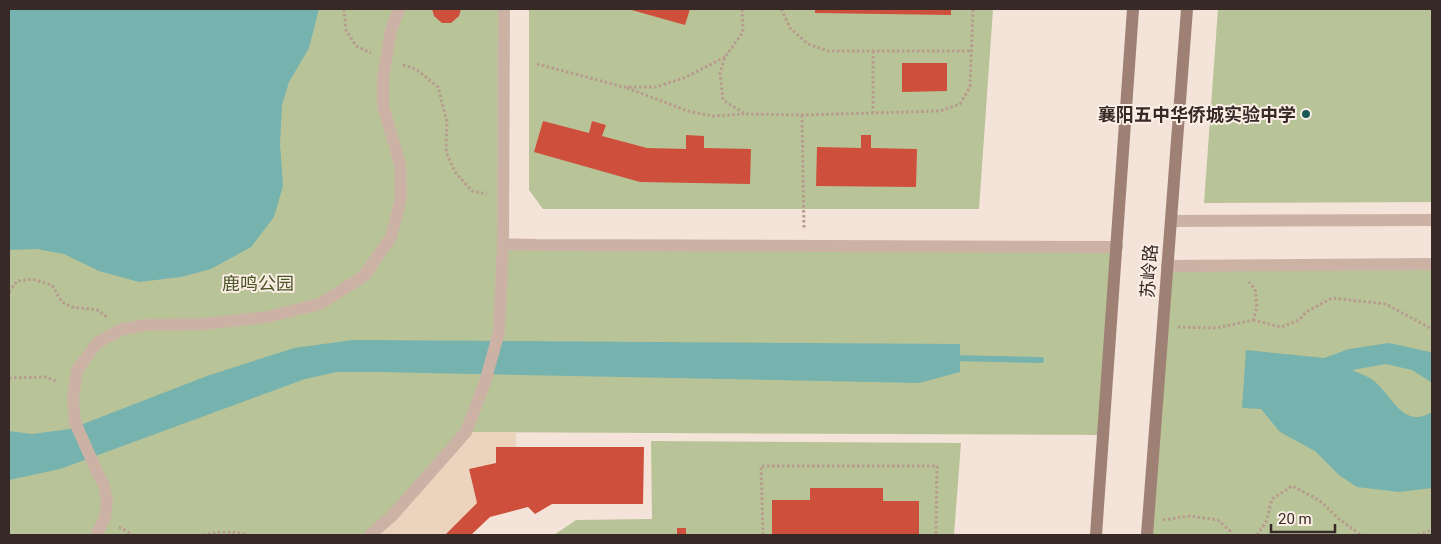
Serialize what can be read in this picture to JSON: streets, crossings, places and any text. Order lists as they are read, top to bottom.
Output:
{
  "streets": {
    "main road": ["苏岭路"]
  },
  "parks": ["鹿鸣公园"],
  "places": ["襄阳五中华侨城实验中学"],
  "scale_bar": "20 m"
}
